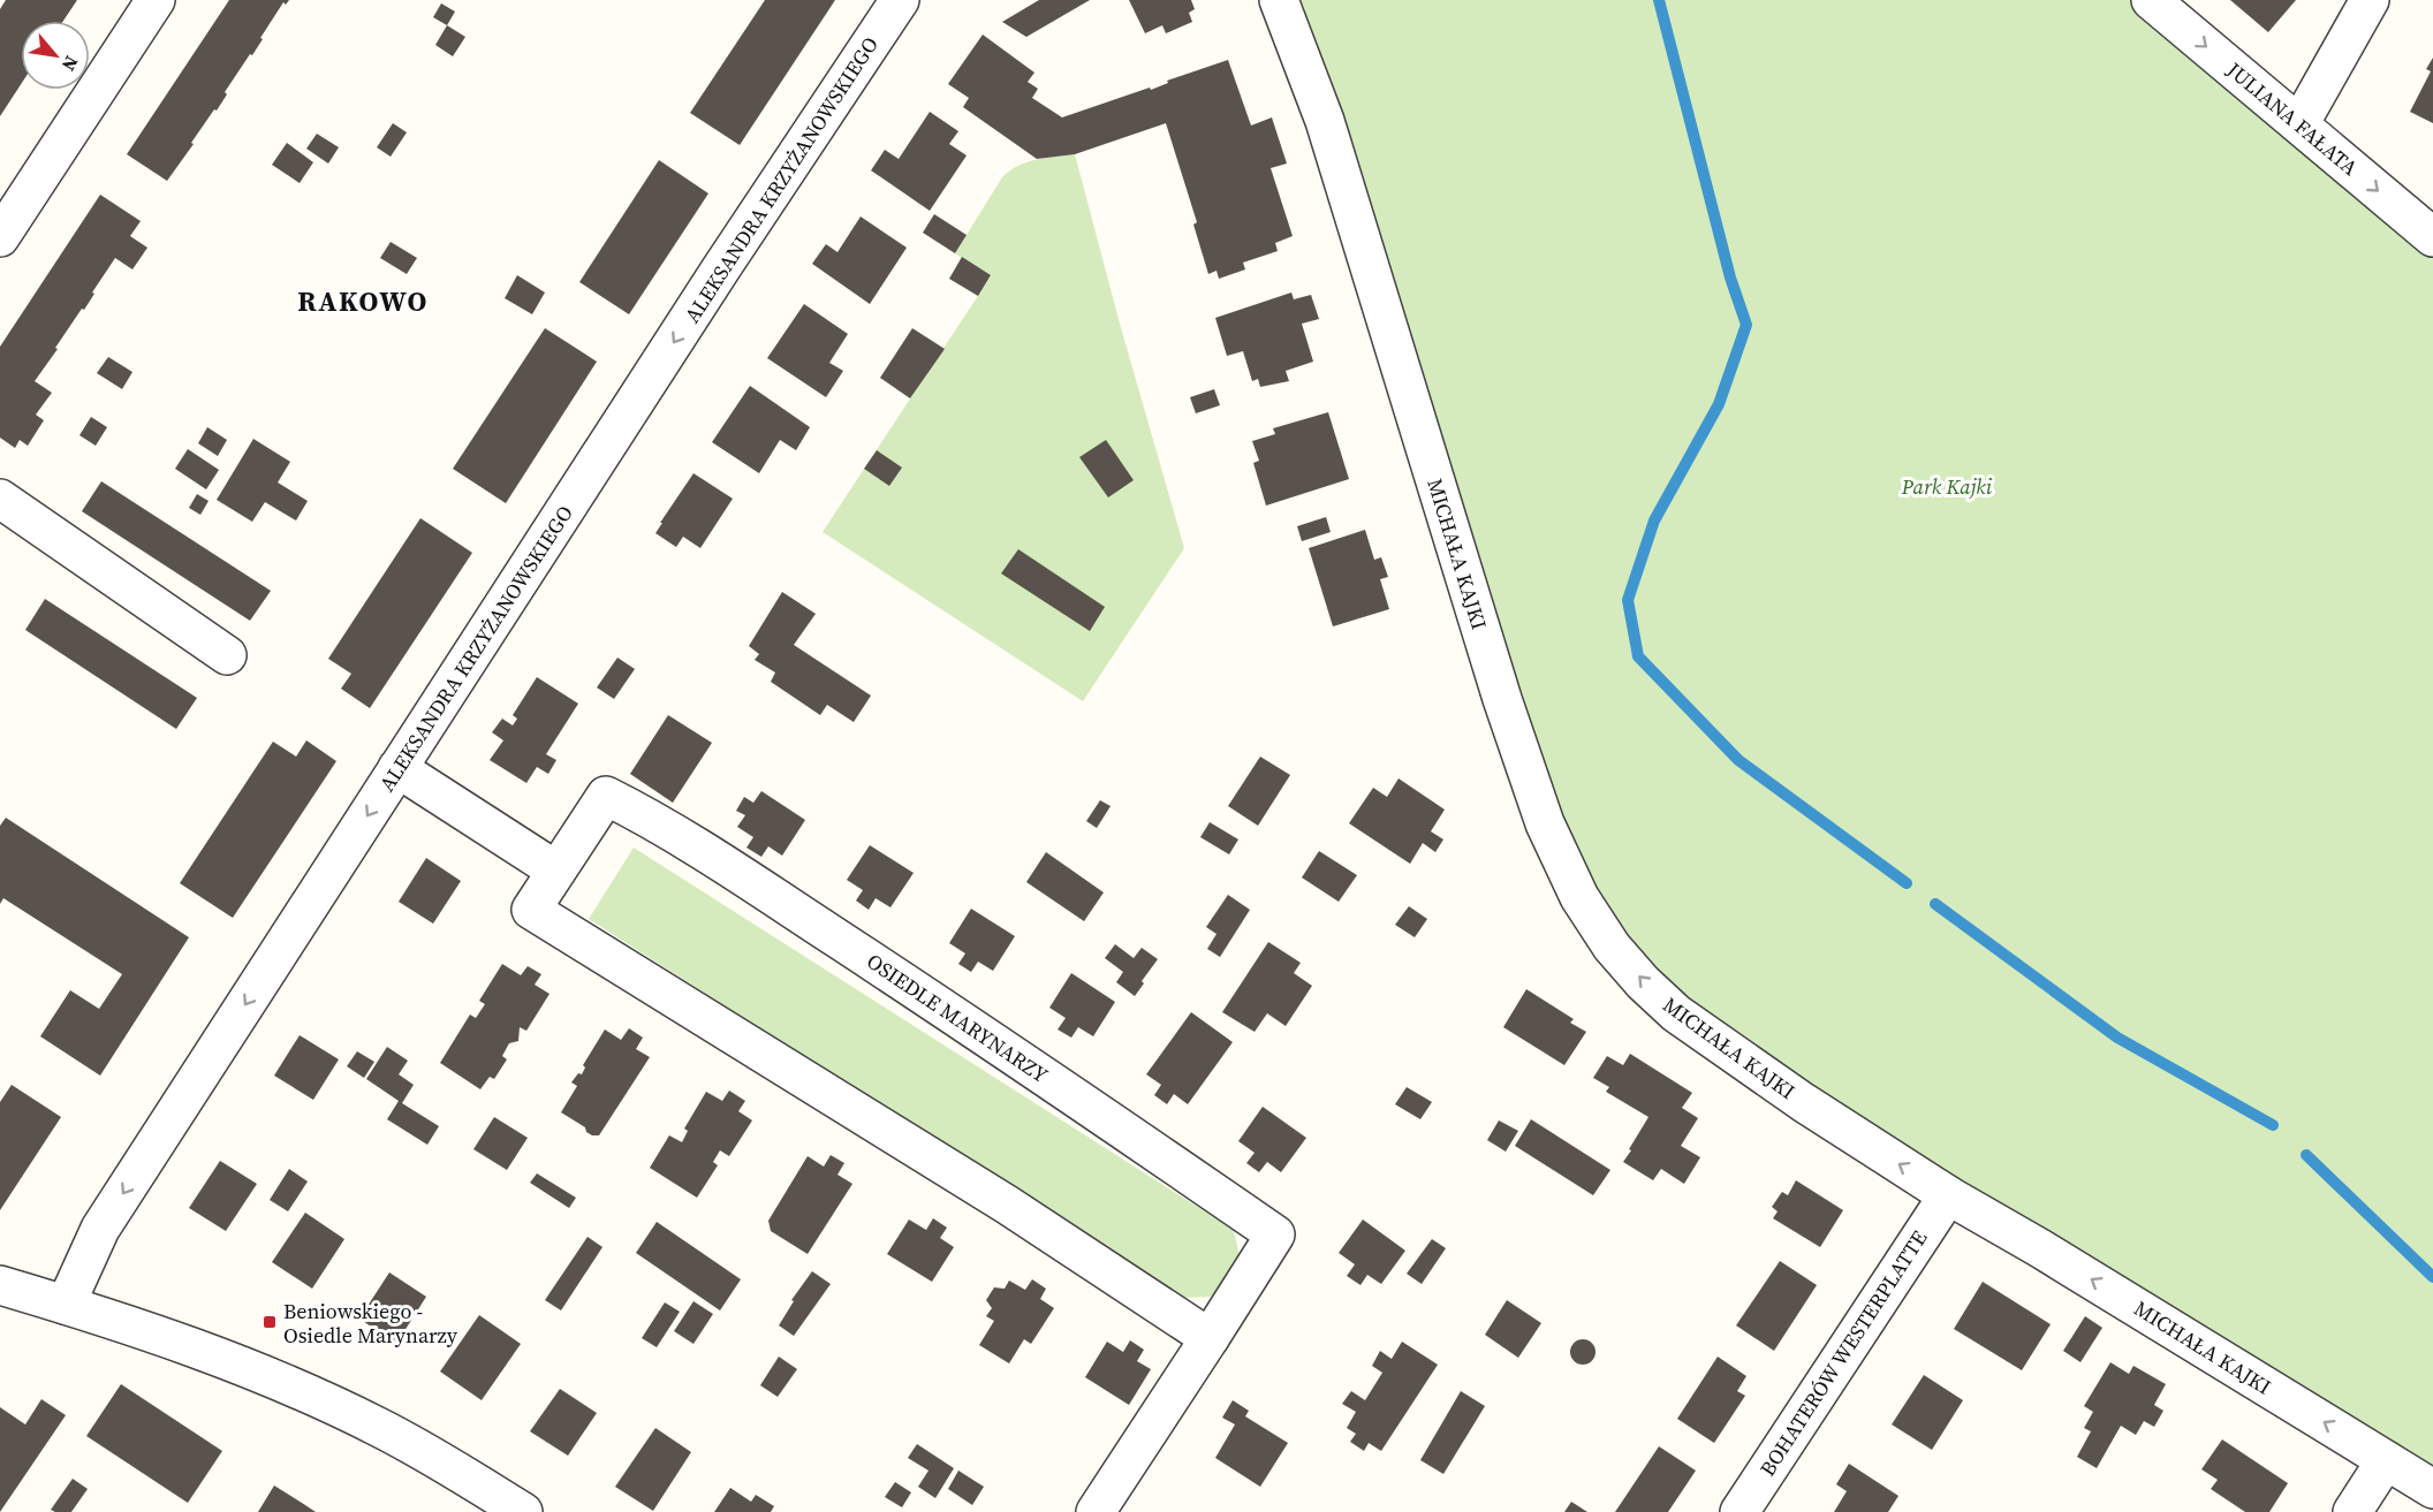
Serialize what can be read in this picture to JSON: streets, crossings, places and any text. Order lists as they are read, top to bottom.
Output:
{
  "streets": {
    "street": [
      "JULIANA FAŁATA",
      "ALEKSANDRA KRZYŻANOWSKIEGO",
      "MICHAŁA KAJKI",
      "OSIEDLE MARYNARZY",
      "BOHATERÓW WESTERPLATTE"
    ]
  },
  "crossings": [
    ["MICHAŁA KAJKI", "BOHATERÓW WESTERPLATTE"]
  ],
  "one_way": ["JULIANA FAŁATA", "ALEKSANDRA KRZYŻANOWSKIEGO", "MICHAŁA KAJKI"],
  "districts": ["RAKOWO"],
  "parks": ["Park Kajki"],
  "places": {
    "transit": ["Beniowskiego - Osiedle Marynarzy"]
  },
  "north": "bottom right"
}
